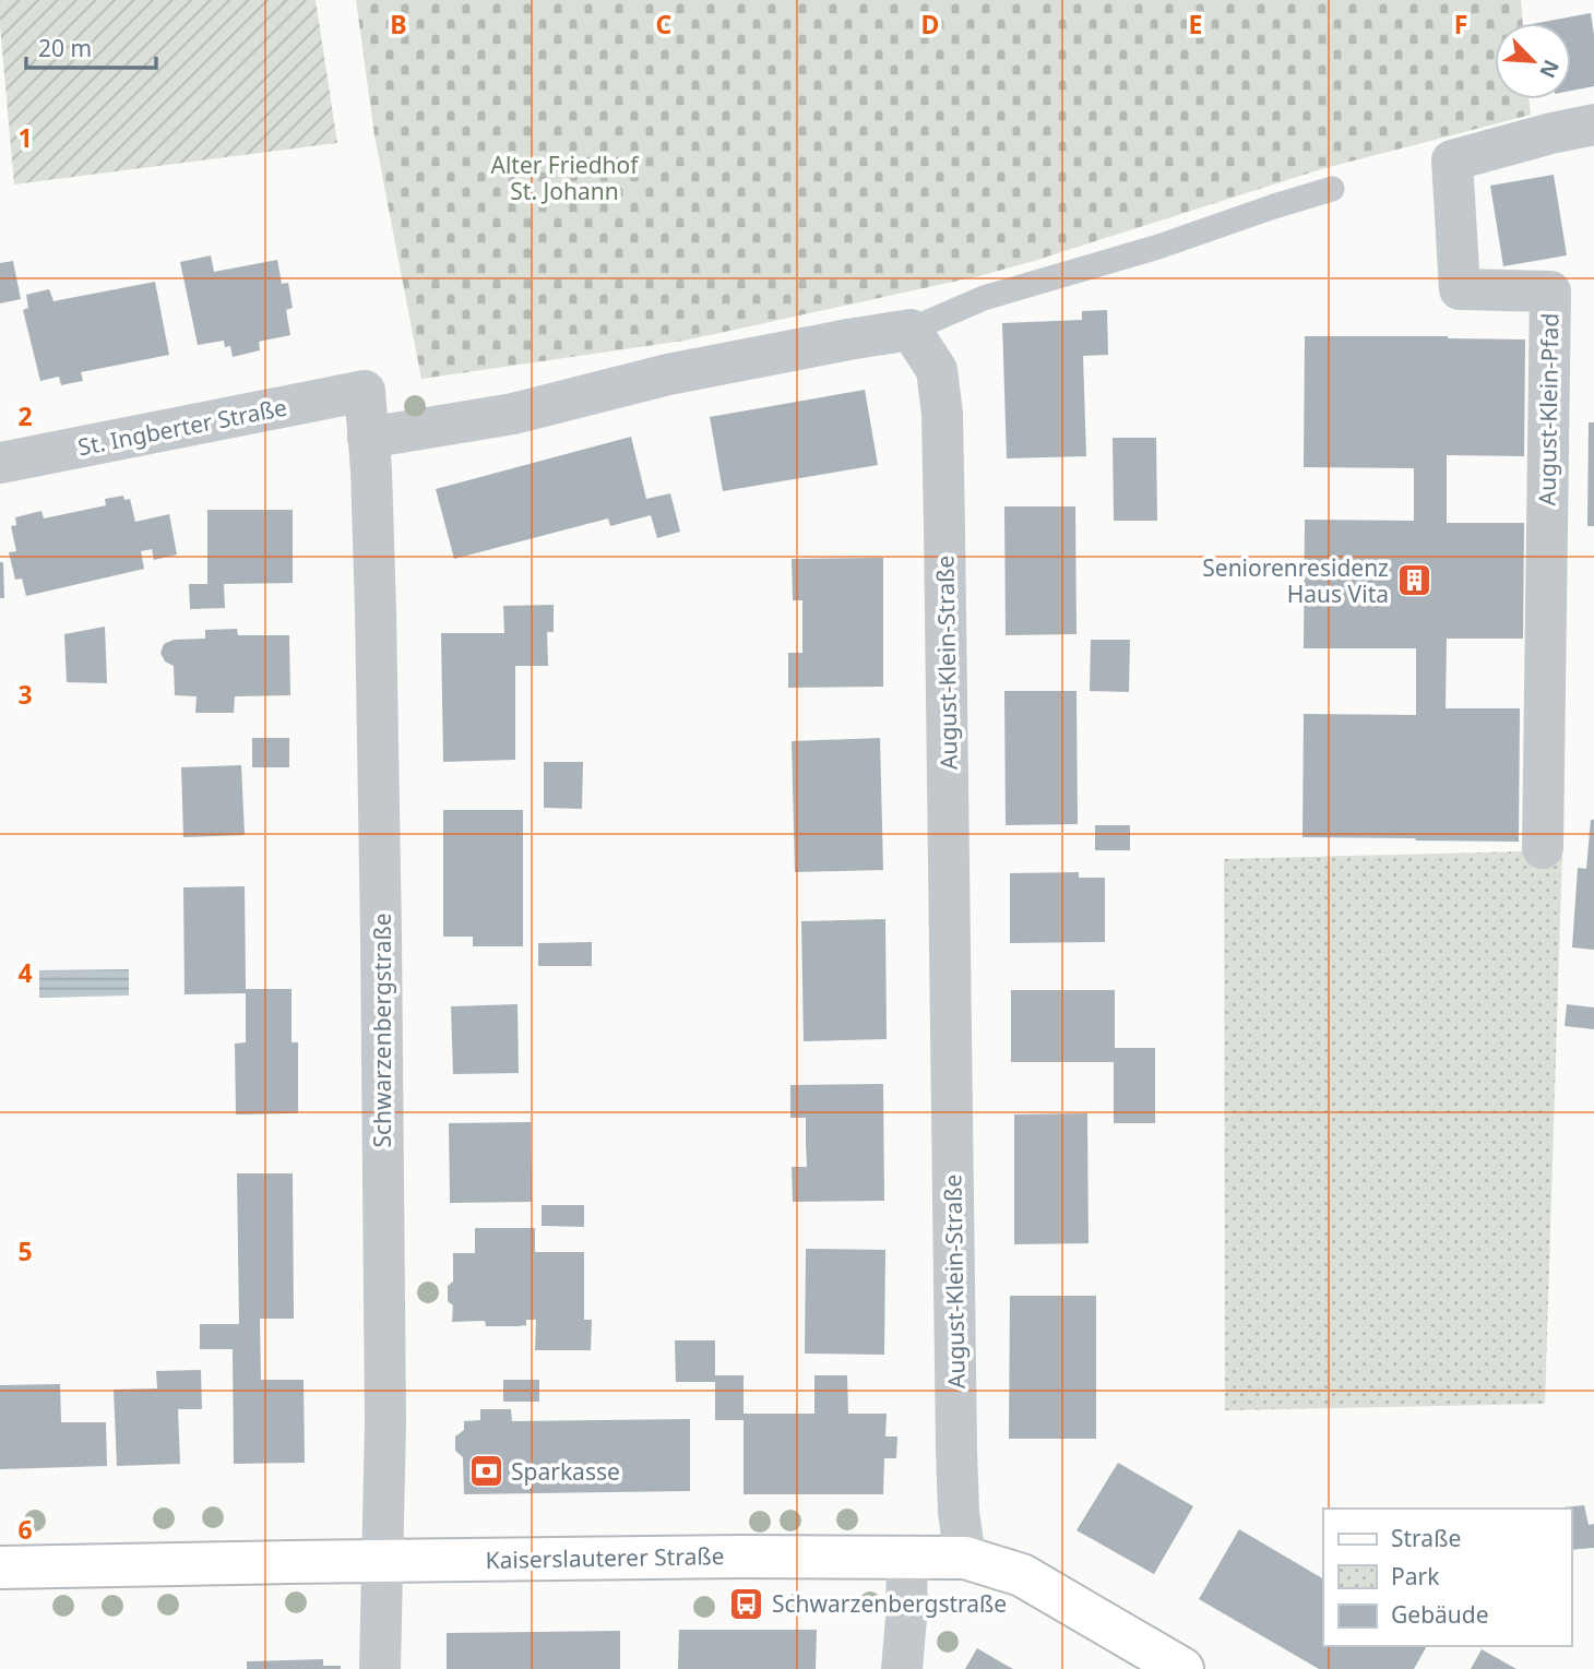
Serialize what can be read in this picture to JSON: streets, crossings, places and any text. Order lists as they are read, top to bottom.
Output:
{
  "streets": {
    "street": [
      "August-Klein-Pfad",
      "St. Ingberter Straße",
      "August-Klein-Straße",
      "Schwarzenbergstraße",
      "Kaiserslauterer Straße"
    ]
  },
  "crossings": [
    ["St. Ingberter Straße", "Schwarzenbergstraße"],
    ["August-Klein-Straße", "Kaiserslauterer Straße"],
    ["Schwarzenbergstraße", "Kaiserslauterer Straße"]
  ],
  "parks": ["Alter Friedhof St. Johann"],
  "places": {
    "building": ["Seniorenresidenz Haus Vita"],
    "bank": ["Sparkasse"],
    "bus stop": ["Schwarzenbergstraße"]
  },
  "legend": ["Straße", "Park", "Gebäude"],
  "scale_bar": "20 m",
  "north": "bottom right",
  "grid": {
    "columns": [
      "B",
      "C",
      "D",
      "E",
      "F"
    ],
    "rows": [
      "1",
      "2",
      "3",
      "4",
      "5",
      "6"
    ]
  }
}
